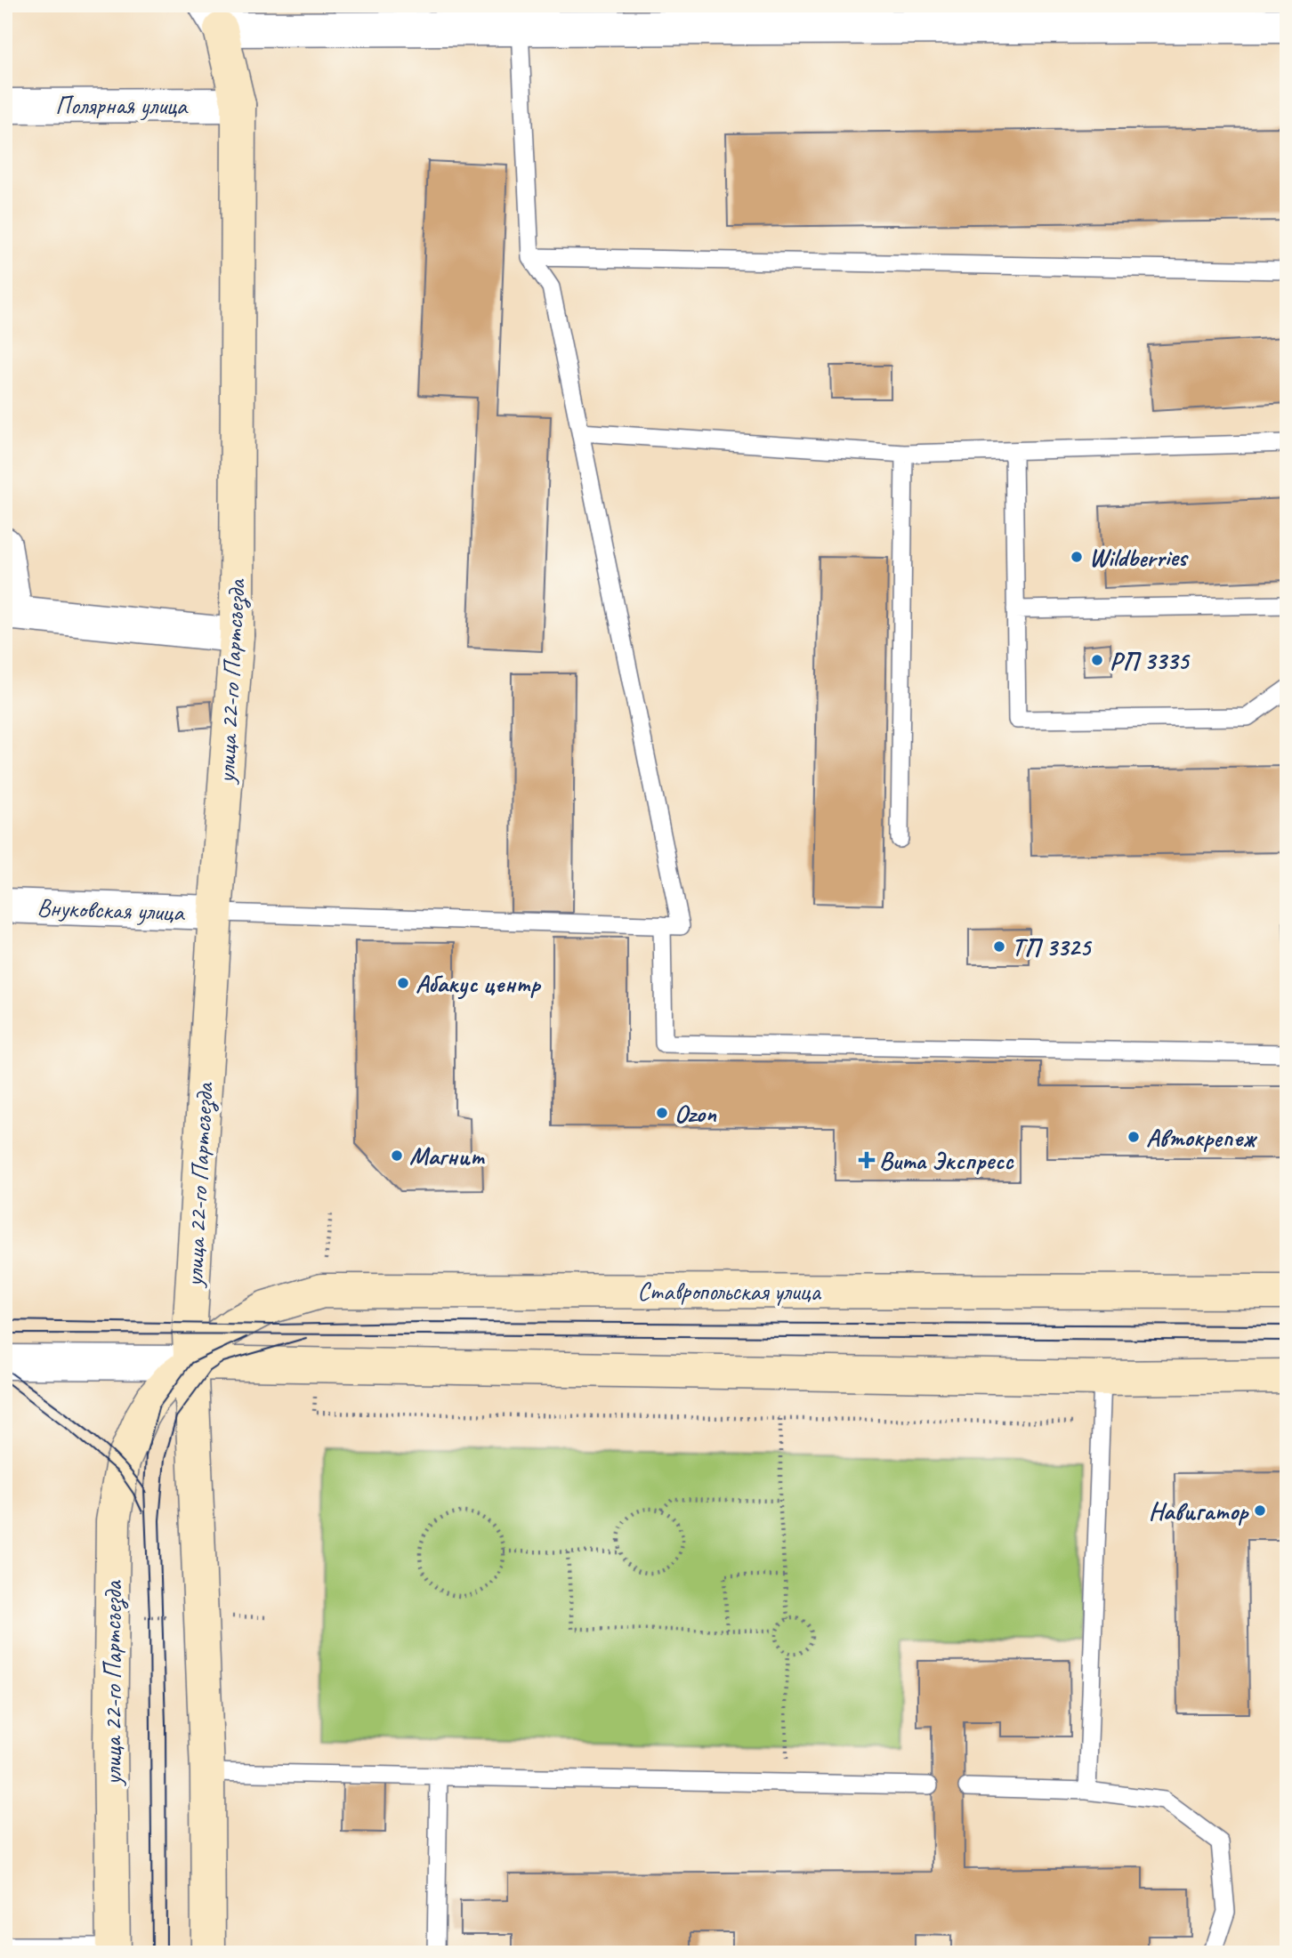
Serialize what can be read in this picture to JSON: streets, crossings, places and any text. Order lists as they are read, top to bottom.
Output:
{
  "streets": {
    "street": [
      "Полярная улица",
      "улица 22-го Партсъезда",
      "Внуковская улица",
      "Ставропольская улица"
    ]
  },
  "crossings": [
    ["Полярная улица", "улица 22-го Партсъезда"],
    ["улица 22-го Партсъезда", "Внуковская улица"],
    ["улица 22-го Партсъезда", "Ставропольская улица"]
  ],
  "places": {
    "other": [
      "Wildberries",
      "РП 3335",
      "ТП 3325",
      "Абакус центр",
      "Ozon",
      "Автокрепеж",
      "Магнит",
      "Навигатор"
    ],
    "health": ["Вита Экспресс"]
  }
}
